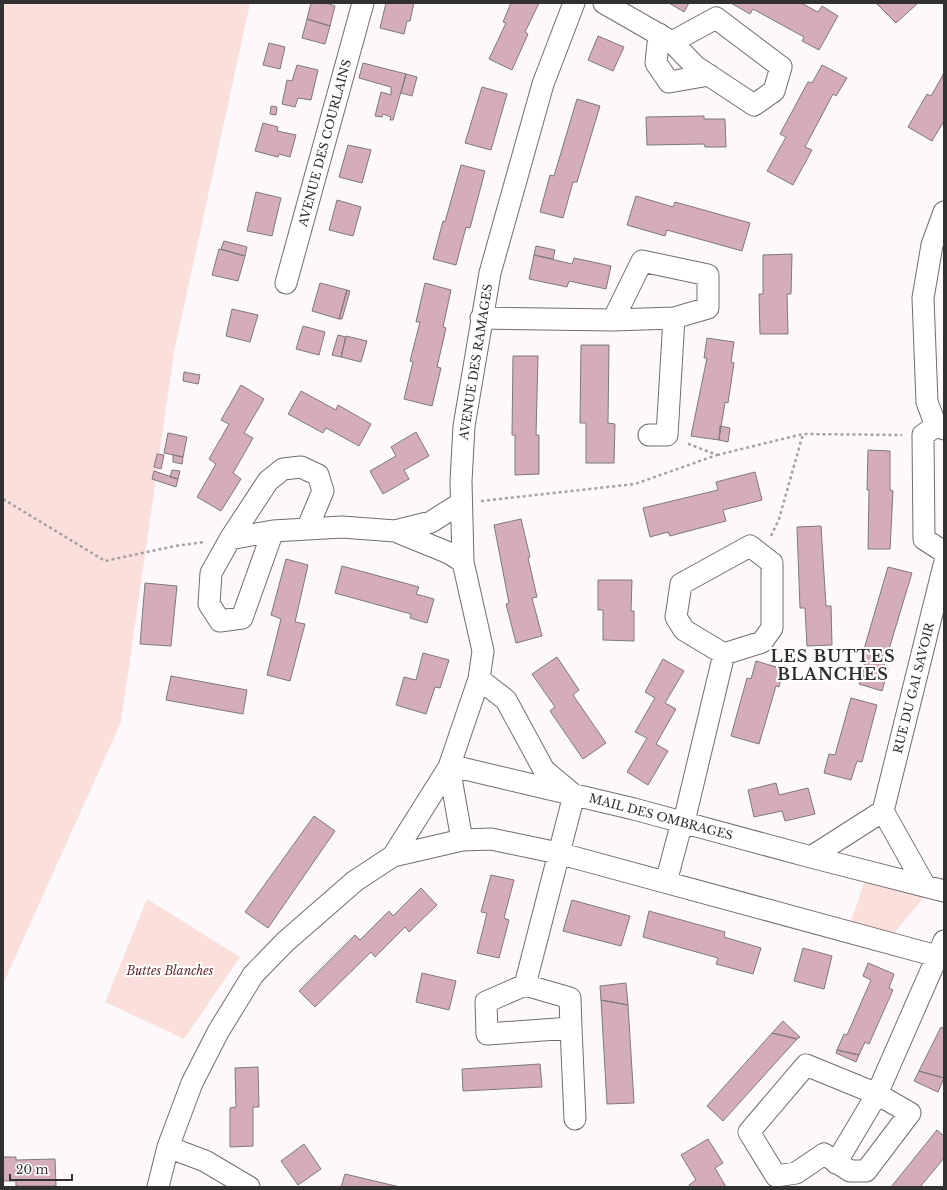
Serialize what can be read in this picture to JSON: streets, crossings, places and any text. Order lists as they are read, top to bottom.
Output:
{
  "streets": {
    "street": [
      "AVENUE DES COURLAINS",
      "AVENUE DES RAMAGES",
      "RUE DU GAI SAVOIR",
      "MAIL DES OMBRAGES"
    ]
  },
  "crossings": [
    ["AVENUE DES RAMAGES", "MAIL DES OMBRAGES"]
  ],
  "districts": ["LES BUTTES BLANCHES"],
  "parks": ["Buttes Blanches"],
  "scale_bar": "20 m"
}
